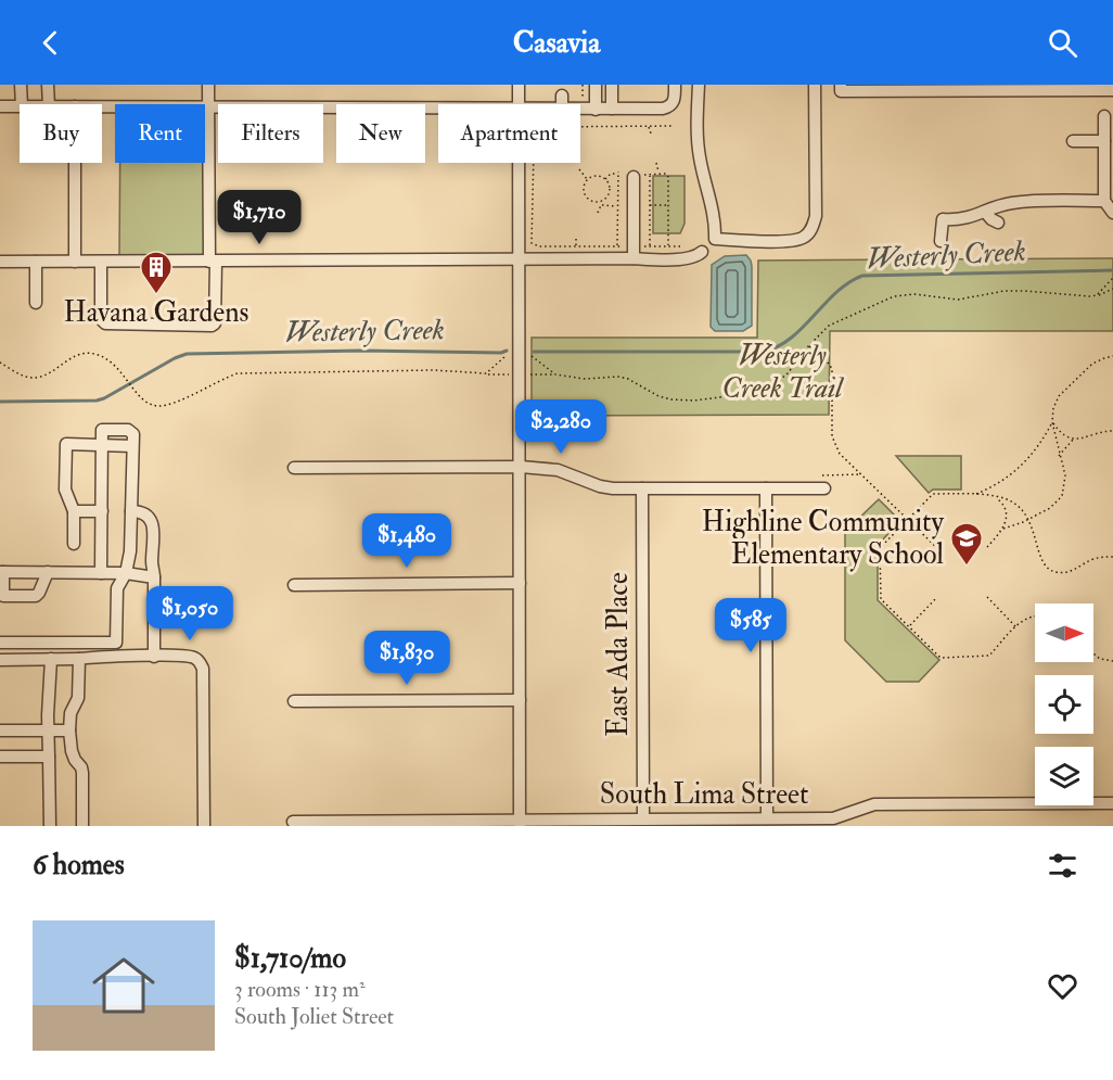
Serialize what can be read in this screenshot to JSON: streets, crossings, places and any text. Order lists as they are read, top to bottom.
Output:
{
  "streets": {
    "street": ["East Ada Place", "South Lima Street"]
  },
  "crossings": [
    ["East Ada Place", "South Lima Street"]
  ],
  "water": ["Westerly Creek"],
  "parks": ["Westerly Creek Trail"],
  "places": {
    "building": ["Havana Gardens"],
    "school or university": ["Highline Community Elementary School"]
  },
  "north": "right",
  "page": {
    "header": "Casavia",
    "chip": [
      "Buy",
      "Rent",
      "Filters",
      "New",
      "Apartment"
    ],
    "price": [
      "$1,710",
      "$2,280",
      "$1,480",
      "$1,050",
      "$585",
      "$1,830"
    ],
    "heading": "6 homes",
    "list": [
      {
        "name": "$1,710/mo",
        "note": "3 rooms · 113 m² · South Joliet Street"
      }
    ]
  }
}
